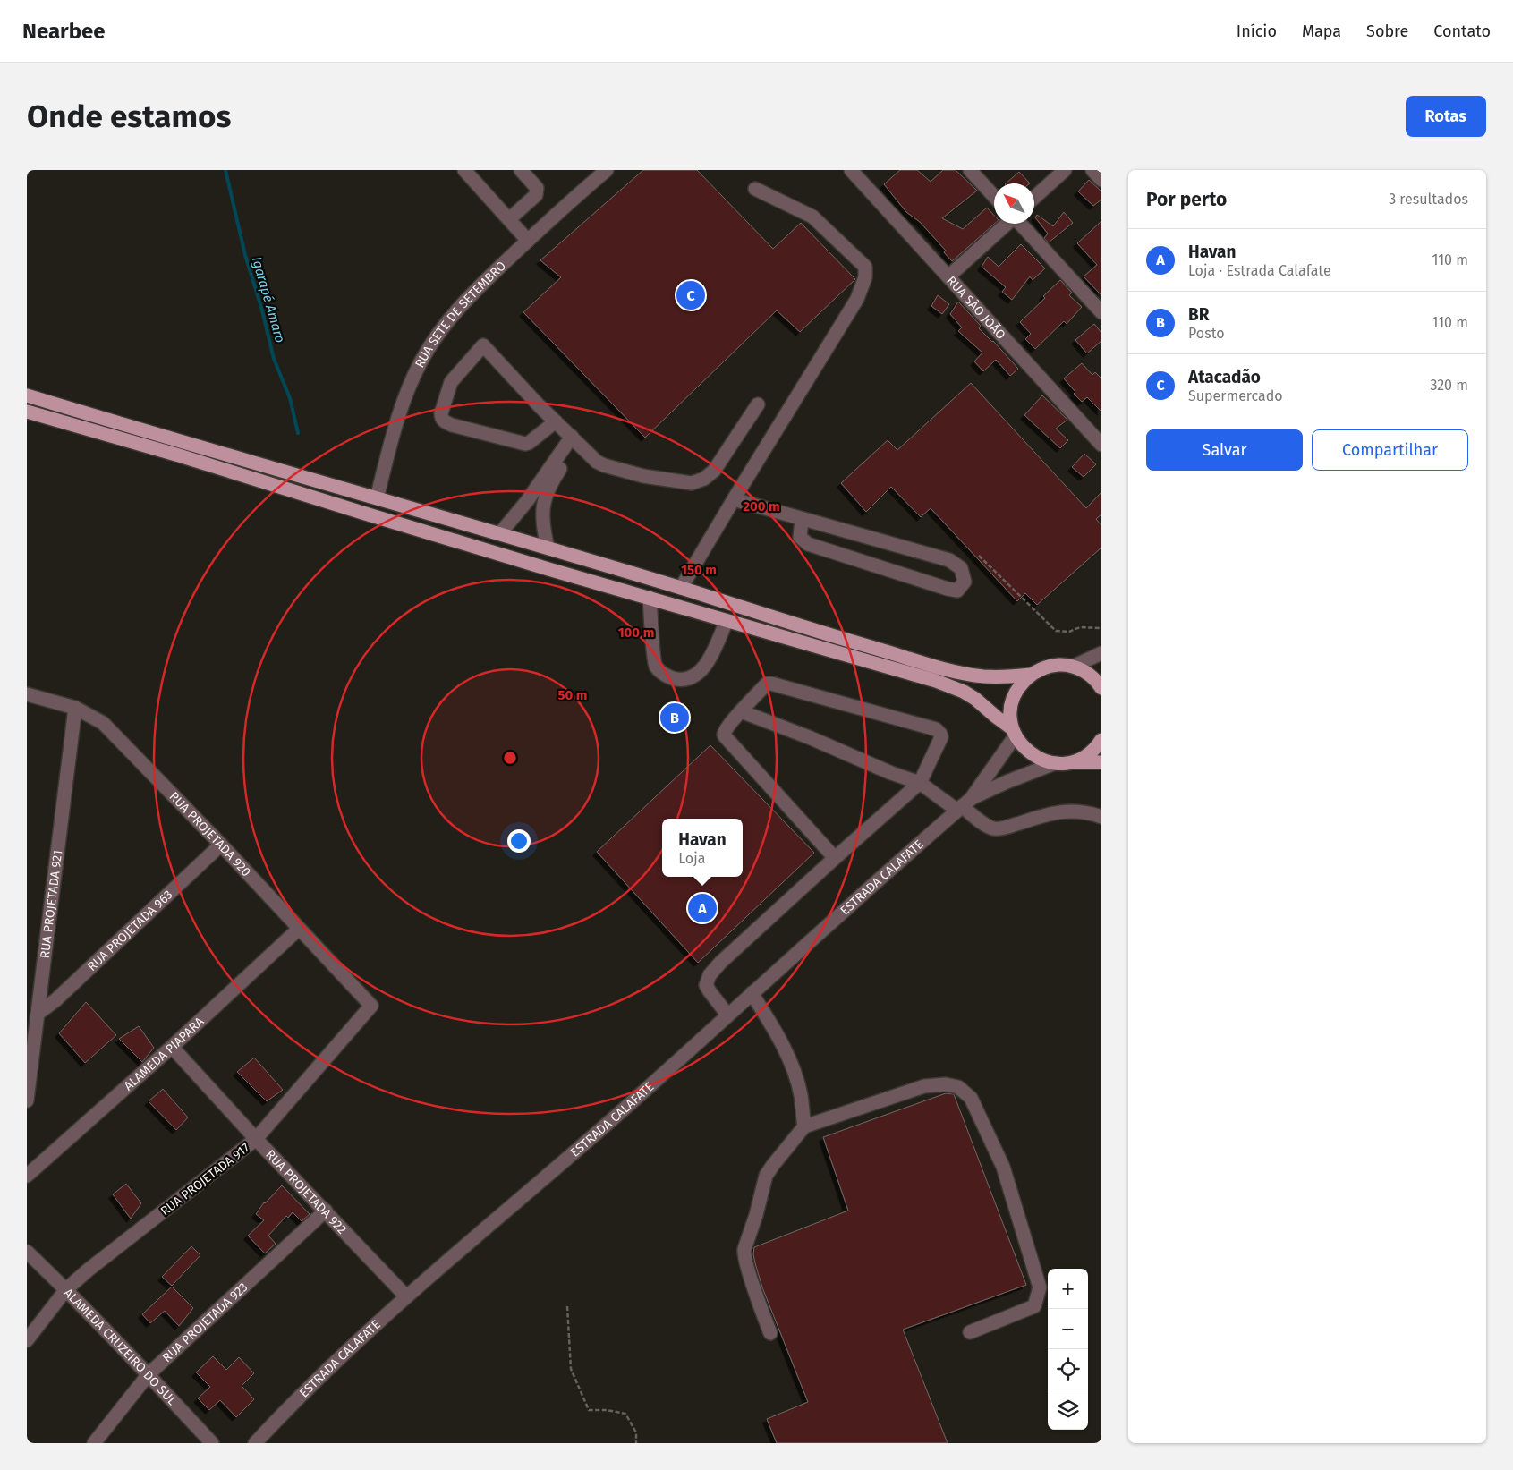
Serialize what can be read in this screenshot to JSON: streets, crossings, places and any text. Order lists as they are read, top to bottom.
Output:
{
  "streets": {
    "street": [
      "RUA SÃO JOÃO",
      "RUA SETE DE SETEMBRO",
      "RUA PROJETADA 920",
      "ESTRADA CALAFATE",
      "RUA PROJETADA 921",
      "RUA PROJETADA 963",
      "ALAMEDA PIAPARA",
      "RUA PROJETADA 917",
      "RUA PROJETADA 922",
      "RUA PROJETADA 923",
      "ALAMEDA CRUZEIRO DO SUL"
    ]
  },
  "crossings": [
    ["RUA PROJETADA 920", "RUA PROJETADA 921"],
    ["RUA PROJETADA 920", "RUA PROJETADA 963"],
    ["RUA PROJETADA 920", "ALAMEDA PIAPARA"],
    ["RUA PROJETADA 920", "RUA PROJETADA 917"],
    ["ESTRADA CALAFATE", "RUA PROJETADA 922"],
    ["RUA PROJETADA 921", "RUA PROJETADA 963"],
    ["ALAMEDA PIAPARA", "RUA PROJETADA 922"],
    ["RUA PROJETADA 917", "RUA PROJETADA 922"],
    ["RUA PROJETADA 917", "ALAMEDA CRUZEIRO DO SUL"],
    ["RUA PROJETADA 922", "RUA PROJETADA 923"],
    ["RUA PROJETADA 923", "ALAMEDA CRUZEIRO DO SUL"]
  ],
  "water": ["Igarapé Amaro"],
  "north": "top left",
  "page": {
    "header": "Nearbee",
    "nav": [
      "Início",
      "Mapa",
      "Sobre",
      "Contato"
    ],
    "buttons": [
      "Rotas",
      ["Salvar", "Compartilhar"]
    ],
    "title": "Onde estamos",
    "heading": ["Por perto", "3 resultados"],
    "list": [
      {
        "mark": "A",
        "name": "Havan",
        "note": "Loja · Estrada Calafate",
        "value": "110 m"
      },
      {
        "mark": "B",
        "name": "BR",
        "note": "Posto",
        "value": "110 m"
      },
      {
        "mark": "C",
        "name": "Atacadão",
        "note": "Supermercado",
        "value": "320 m"
      }
    ],
    "pins": ["C", "B", "A"],
    "popup": ["Havan", "Loja"],
    "map_buttons": ["+", "−"]
  },
  "rings": [
    "200 m",
    "150 m",
    "100 m",
    "50 m"
  ]
}
